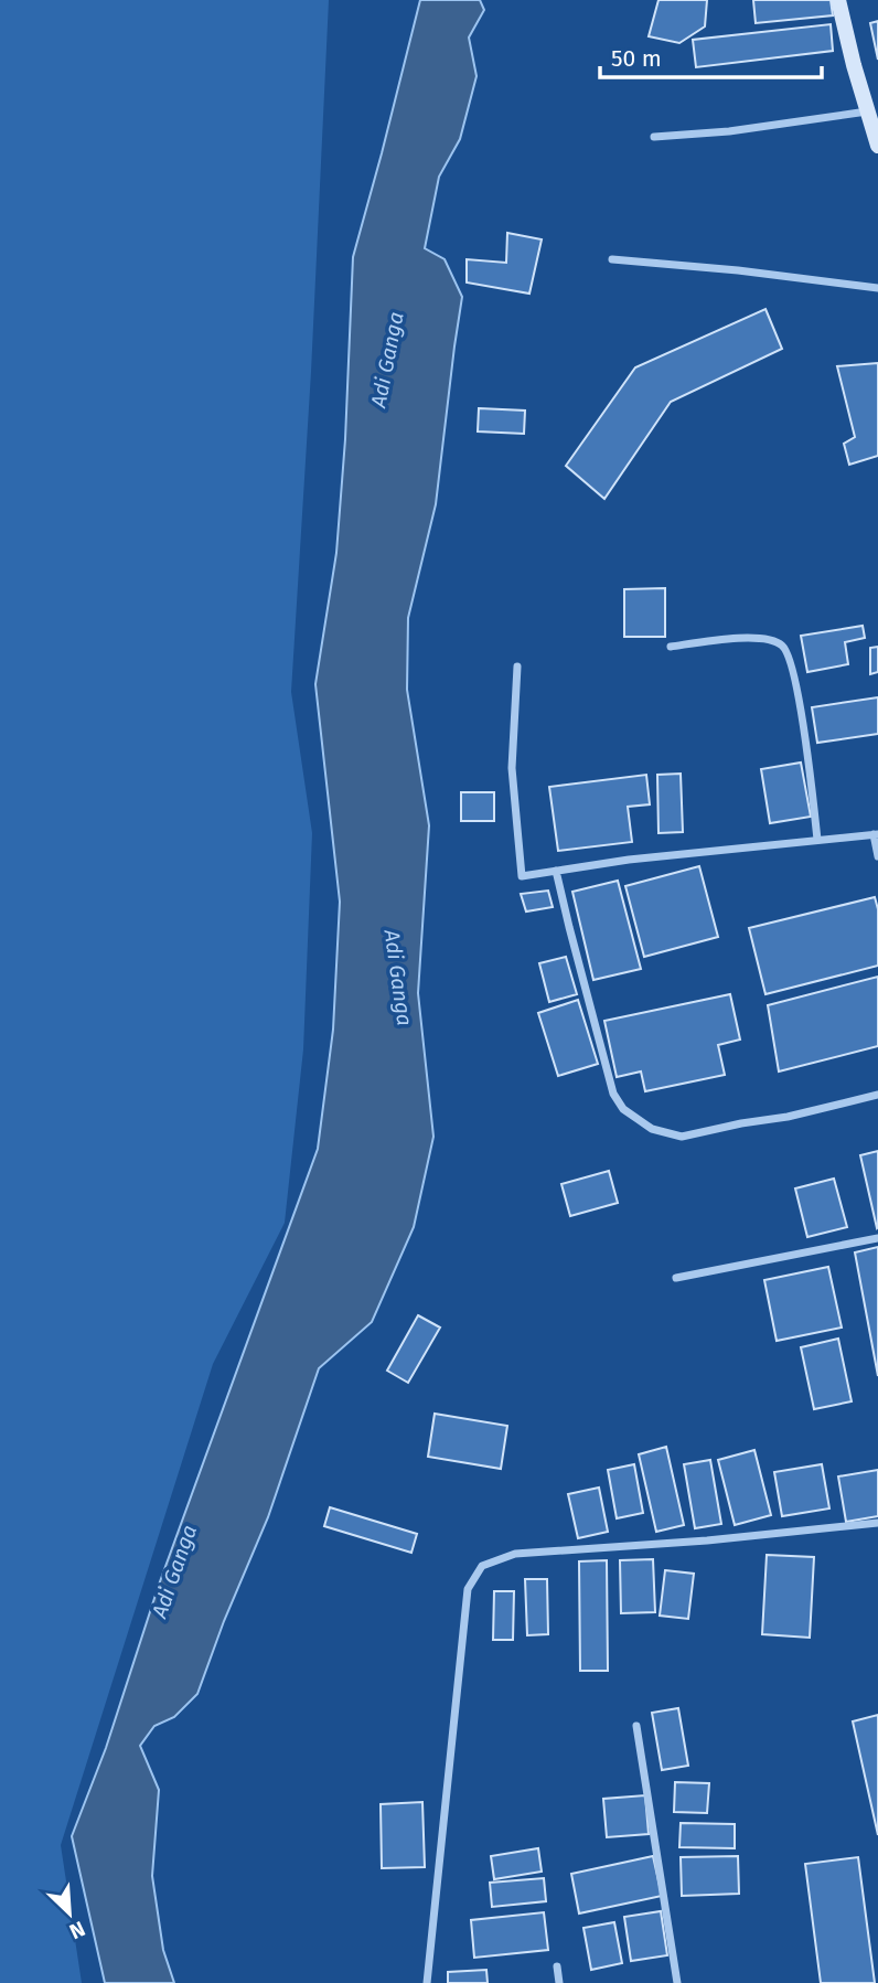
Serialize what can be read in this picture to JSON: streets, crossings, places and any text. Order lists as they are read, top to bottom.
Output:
{
  "water": ["Adi Ganga"],
  "scale_bar": "50 m",
  "north": "bottom right"
}
